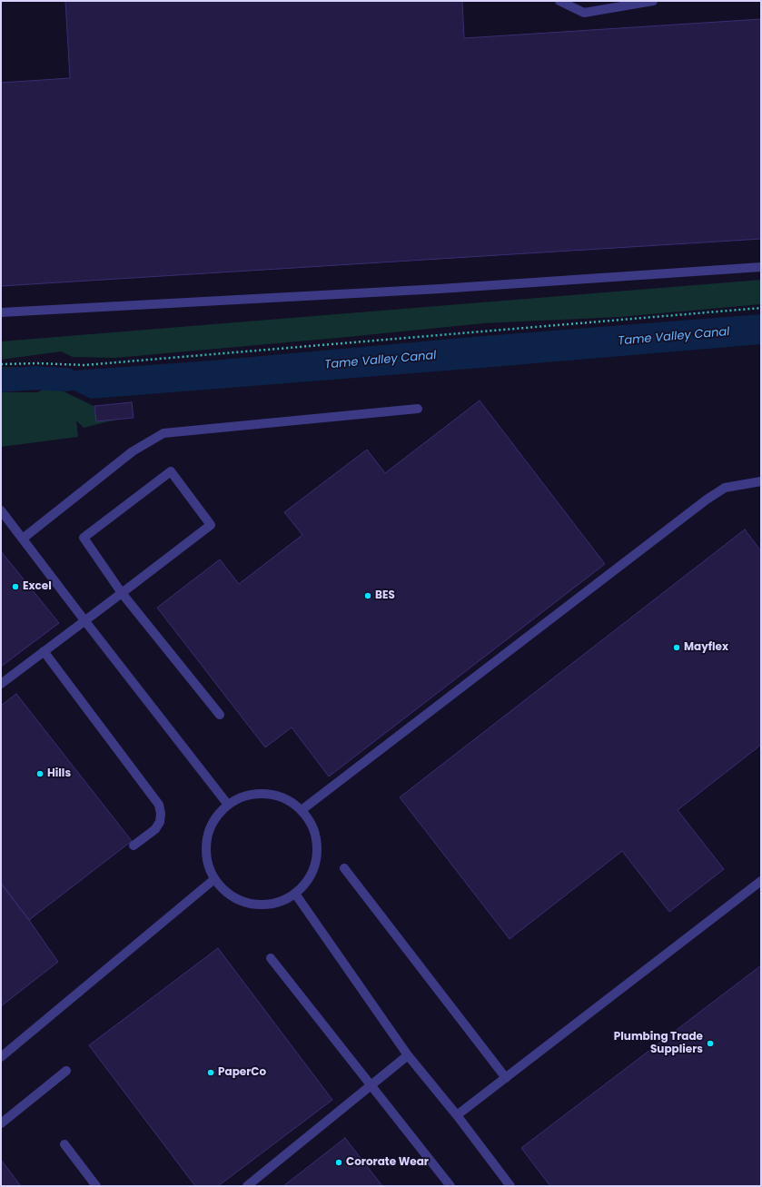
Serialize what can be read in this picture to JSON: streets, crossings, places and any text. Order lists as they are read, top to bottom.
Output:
{
  "water": ["Tame Valley Canal"],
  "places": [
    "Excel",
    "BES",
    "Mayflex",
    "Hills",
    "Plumbing Trade Suppliers",
    "PaperCo",
    "Cororate Wear"
  ]
}
